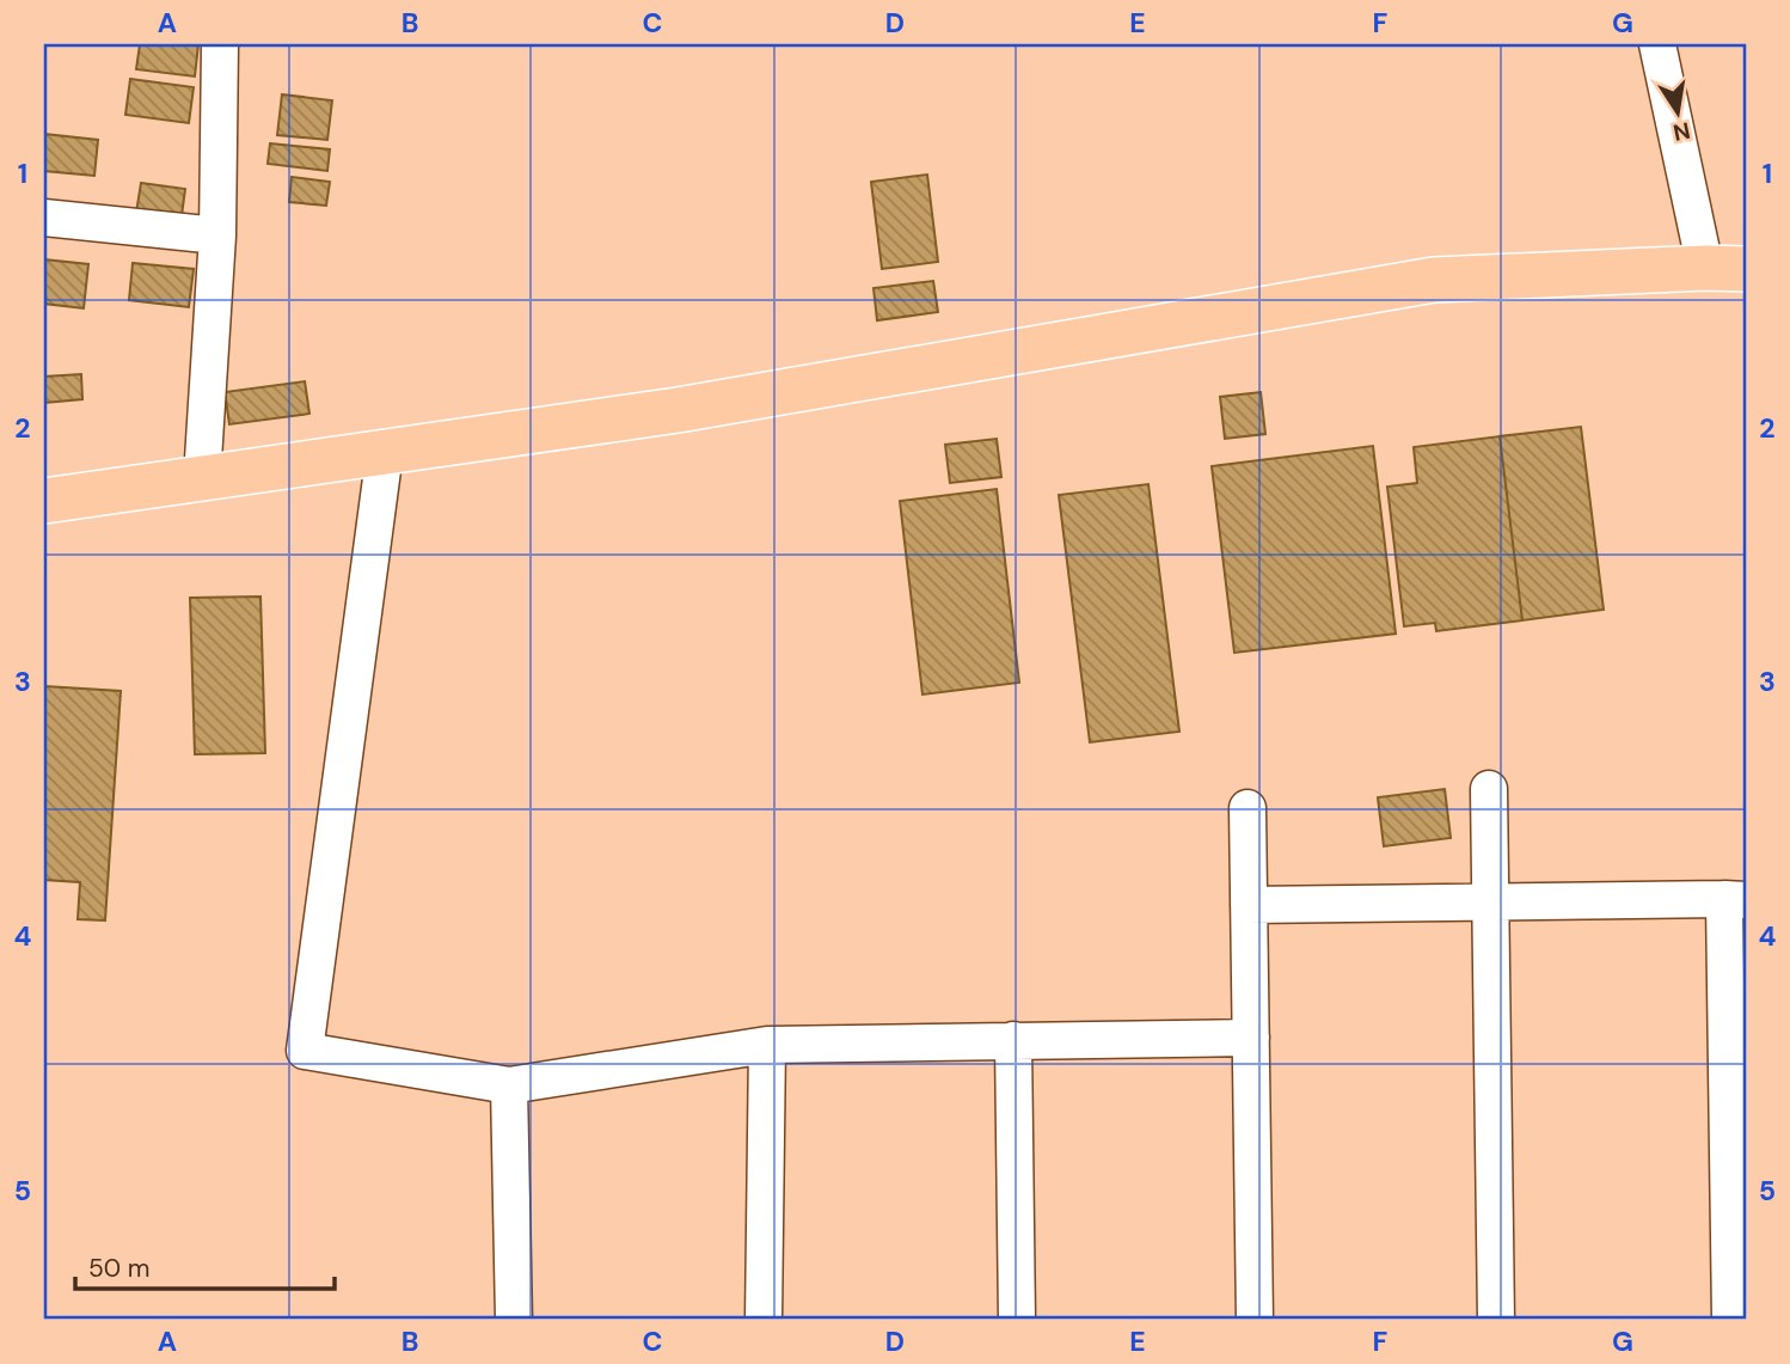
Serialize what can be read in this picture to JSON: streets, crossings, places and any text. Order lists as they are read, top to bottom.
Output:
{
  "scale_bar": "50 m",
  "north": "bottom",
  "grid": {
    "columns": [
      "A",
      "B",
      "C",
      "D",
      "E",
      "F",
      "G"
    ],
    "rows": [
      "1",
      "2",
      "3",
      "4",
      "5"
    ]
  }
}
